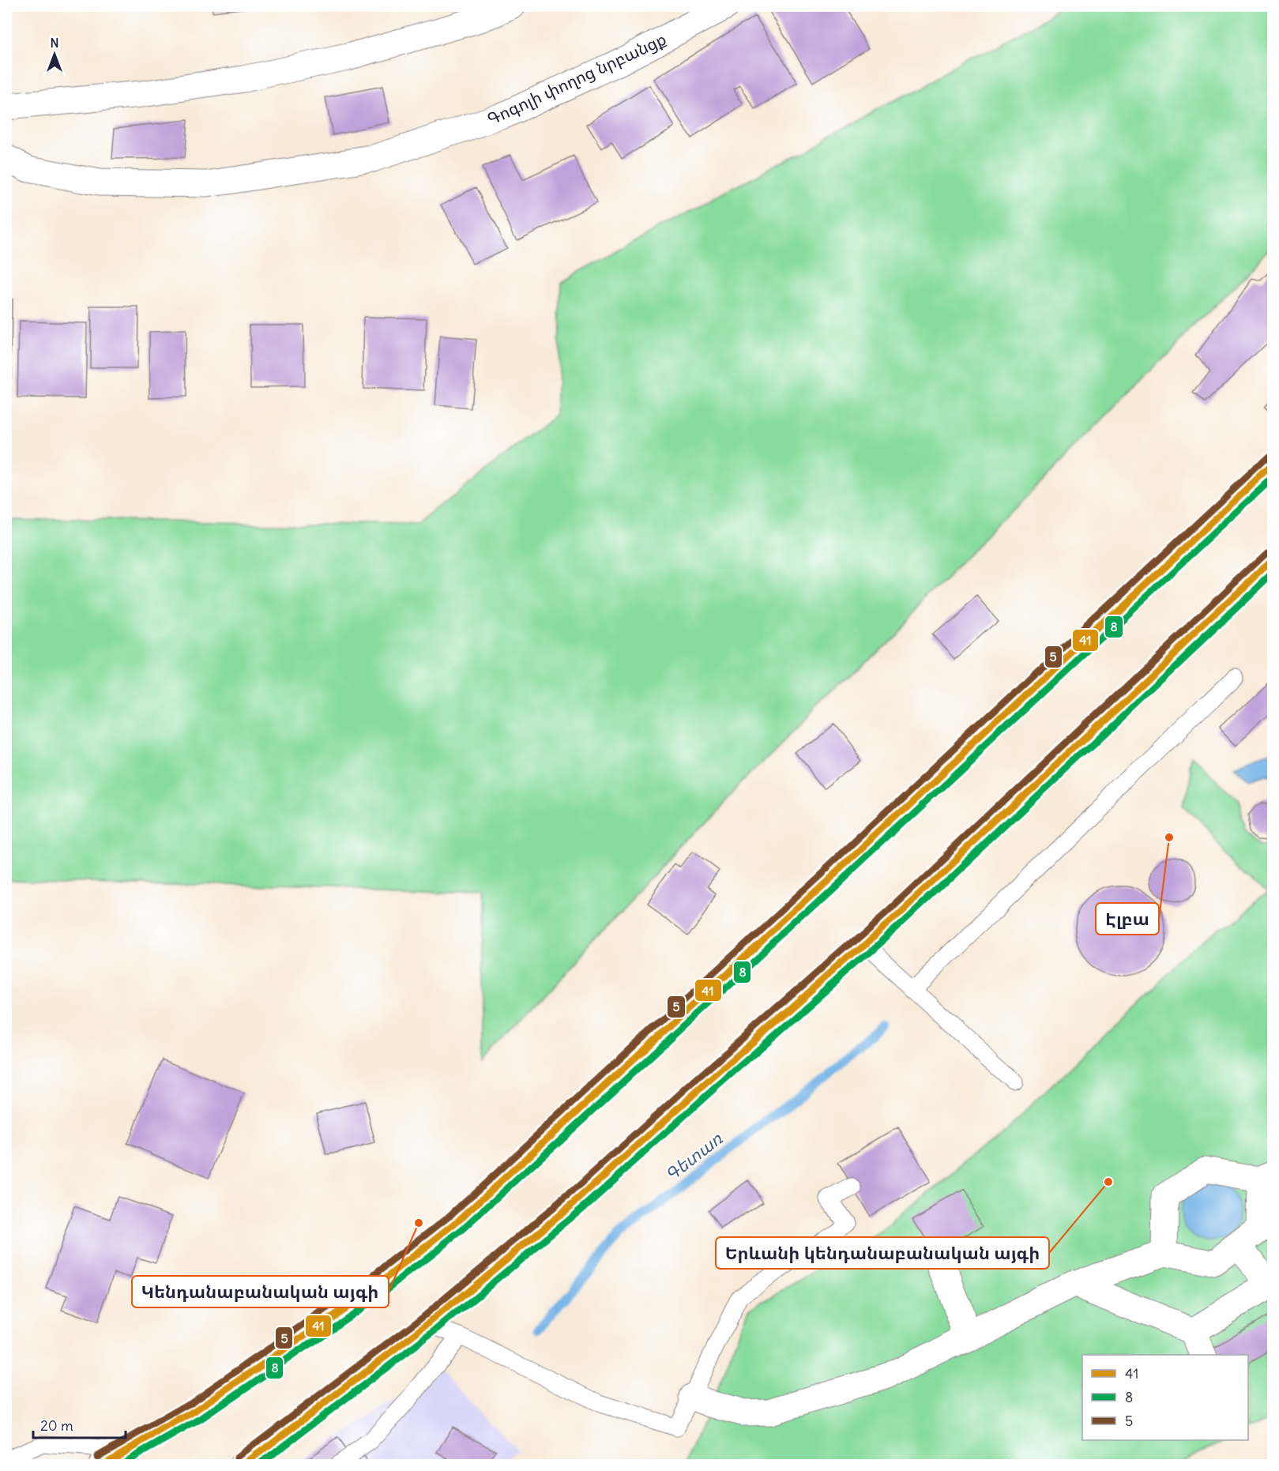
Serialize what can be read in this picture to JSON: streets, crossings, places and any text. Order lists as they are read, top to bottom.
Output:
{
  "streets": {
    "main road": ["Գոգոլի փողոց նրբանցք"]
  },
  "water": ["Գետառ"],
  "places": ["Էլբա", "Երևանի կենդանաբանական այգի", "Կենդանաբանական այգի"],
  "lines": ["transit line 5", "transit line 41", "transit line 8"],
  "legend": ["41", "8", "5"],
  "scale_bar": "20 m",
  "north": "top"
}
